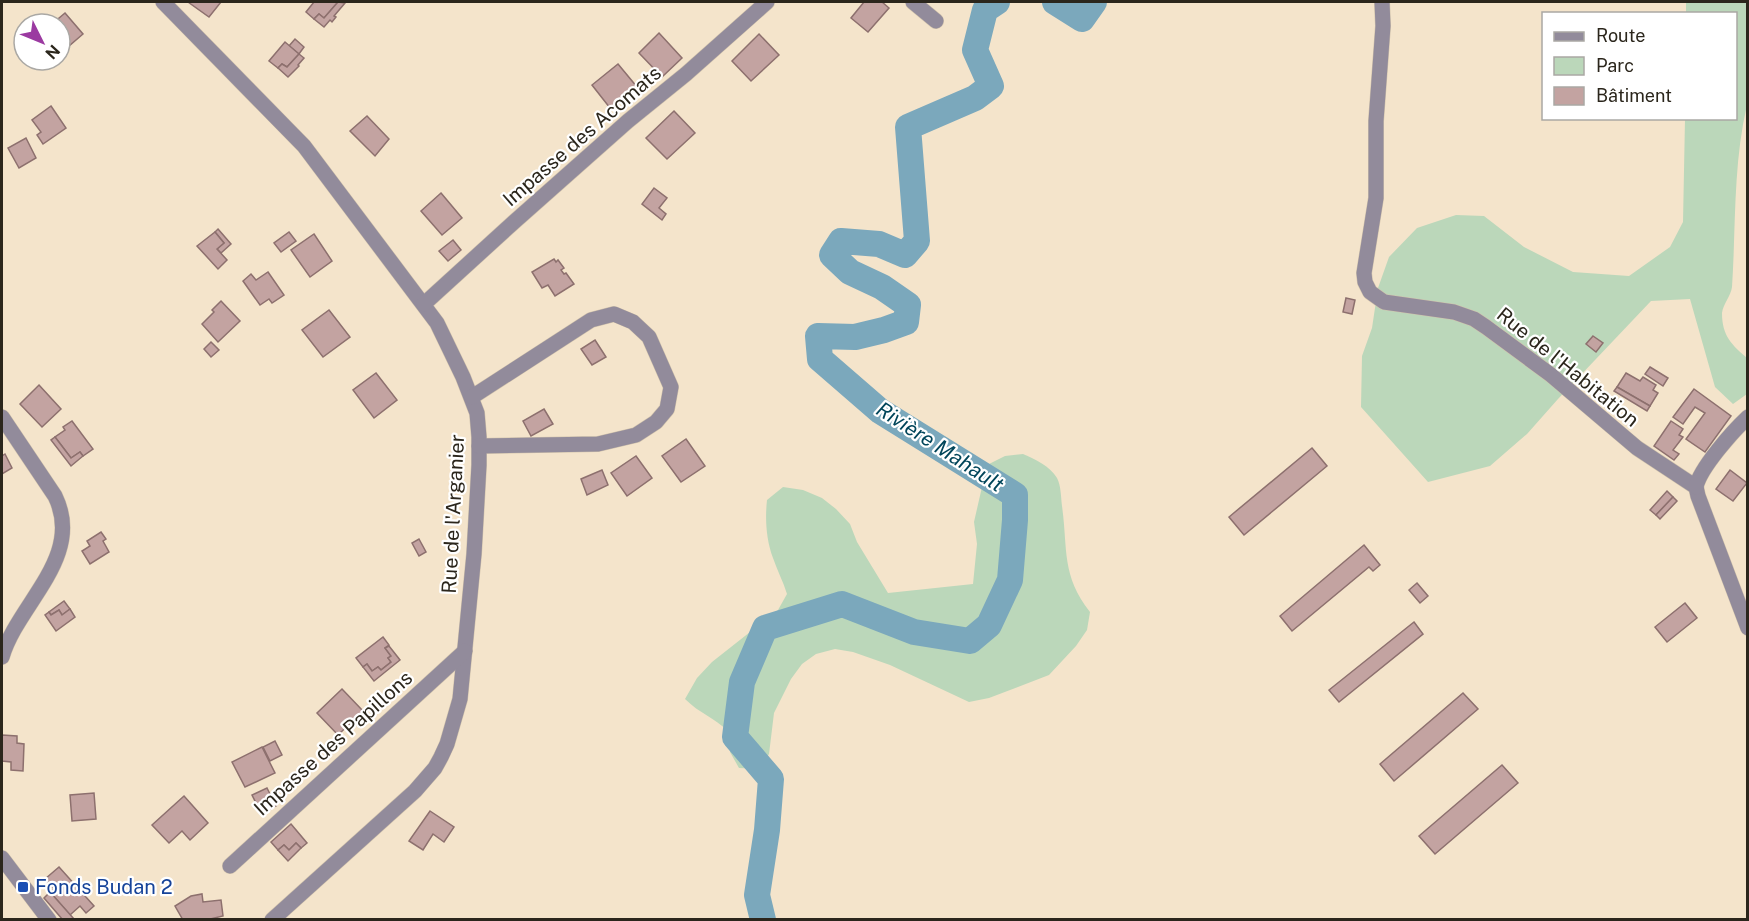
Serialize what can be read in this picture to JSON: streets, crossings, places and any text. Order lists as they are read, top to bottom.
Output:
{
  "streets": {
    "street": [
      "Impasse des Acomats",
      "Rue de l'Habitation",
      "Rue de l'Arganier",
      "Impasse des Papillons"
    ]
  },
  "crossings": [
    ["Impasse des Acomats", "Rue de l'Arganier"],
    ["Rue de l'Arganier", "Impasse des Papillons"]
  ],
  "water": ["Rivière Mahault"],
  "places": {
    "transit": ["Fonds Budan 2"]
  },
  "legend": ["Route", "Parc", "Bâtiment"],
  "north": "bottom right"
}
